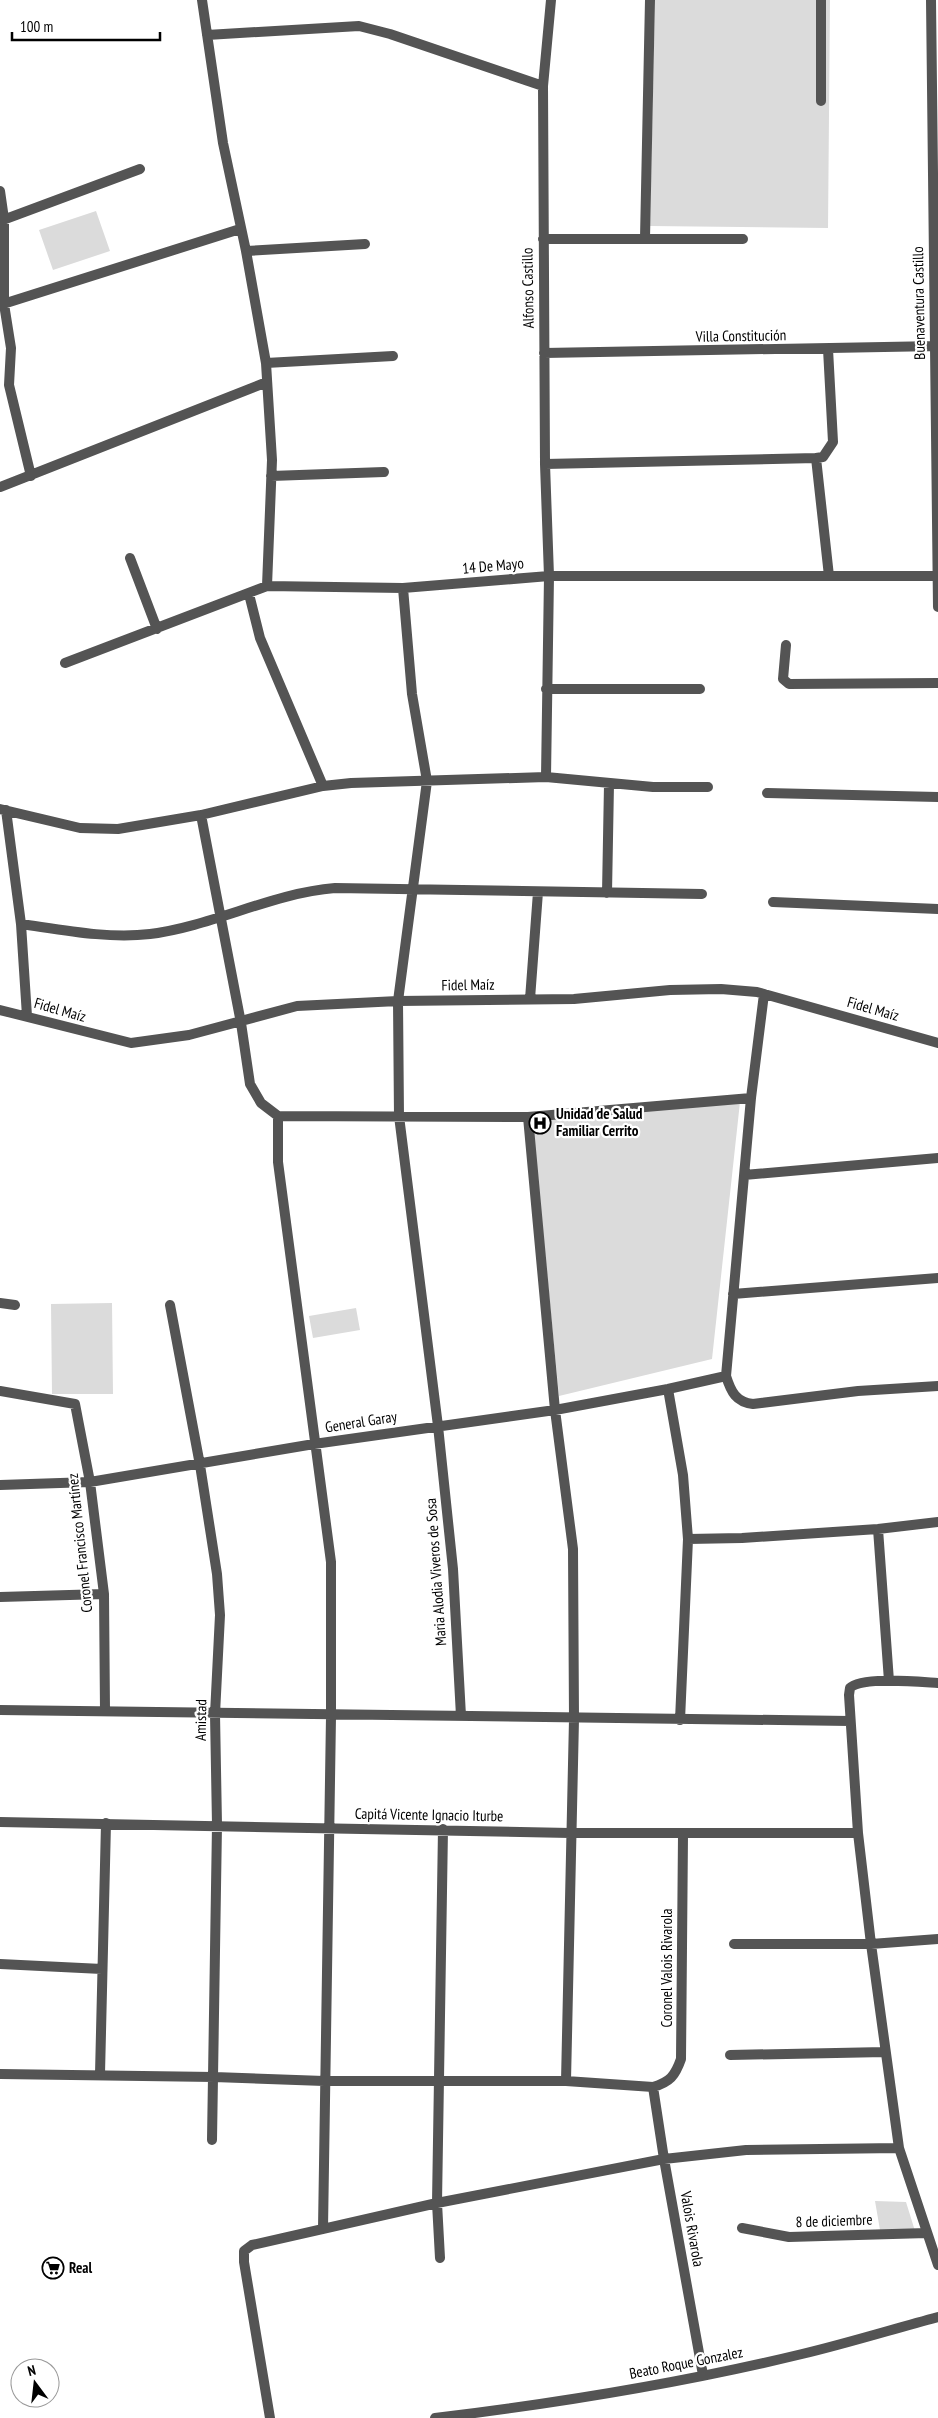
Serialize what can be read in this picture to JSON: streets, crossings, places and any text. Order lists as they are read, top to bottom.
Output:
{
  "streets": {
    "street": [
      "Alfonso Castillo",
      "Buenaventura Castillo",
      "Villa Constitución",
      "14 De Mayo",
      "Fidel Maíz",
      "General Garay",
      "Coronel Francisco Martínez",
      "Maria Alodia Viveros de Sosa",
      "Amistad",
      "Capitá Vicente Ignacio Iturbe",
      "Coronel Valois Rivarola",
      "8 de diciembre",
      "Valois Rivarola",
      "Beato Roque Gonzalez"
    ]
  },
  "crossings": [
    ["Alfonso Castillo", "Villa Constitución"],
    ["Alfonso Castillo", "14 De Mayo"],
    ["Buenaventura Castillo", "Villa Constitución"],
    ["Buenaventura Castillo", "14 De Mayo"],
    ["14 De Mayo", "Maria Alodia Viveros de Sosa"],
    ["Fidel Maíz", "Maria Alodia Viveros de Sosa"],
    ["General Garay", "Coronel Francisco Martínez"],
    ["General Garay", "Maria Alodia Viveros de Sosa"],
    ["General Garay", "Amistad"],
    ["Amistad", "Capitá Vicente Ignacio Iturbe"],
    ["Capitá Vicente Ignacio Iturbe", "Coronel Valois Rivarola"],
    ["Coronel Valois Rivarola", "Valois Rivarola"],
    ["Valois Rivarola", "Beato Roque Gonzalez"]
  ],
  "places": {
    "hospital": ["Unidad de Salud Familiar Cerrito"],
    "supermarket": ["Real"]
  },
  "scale_bar": "100 m",
  "north": "top"
}
